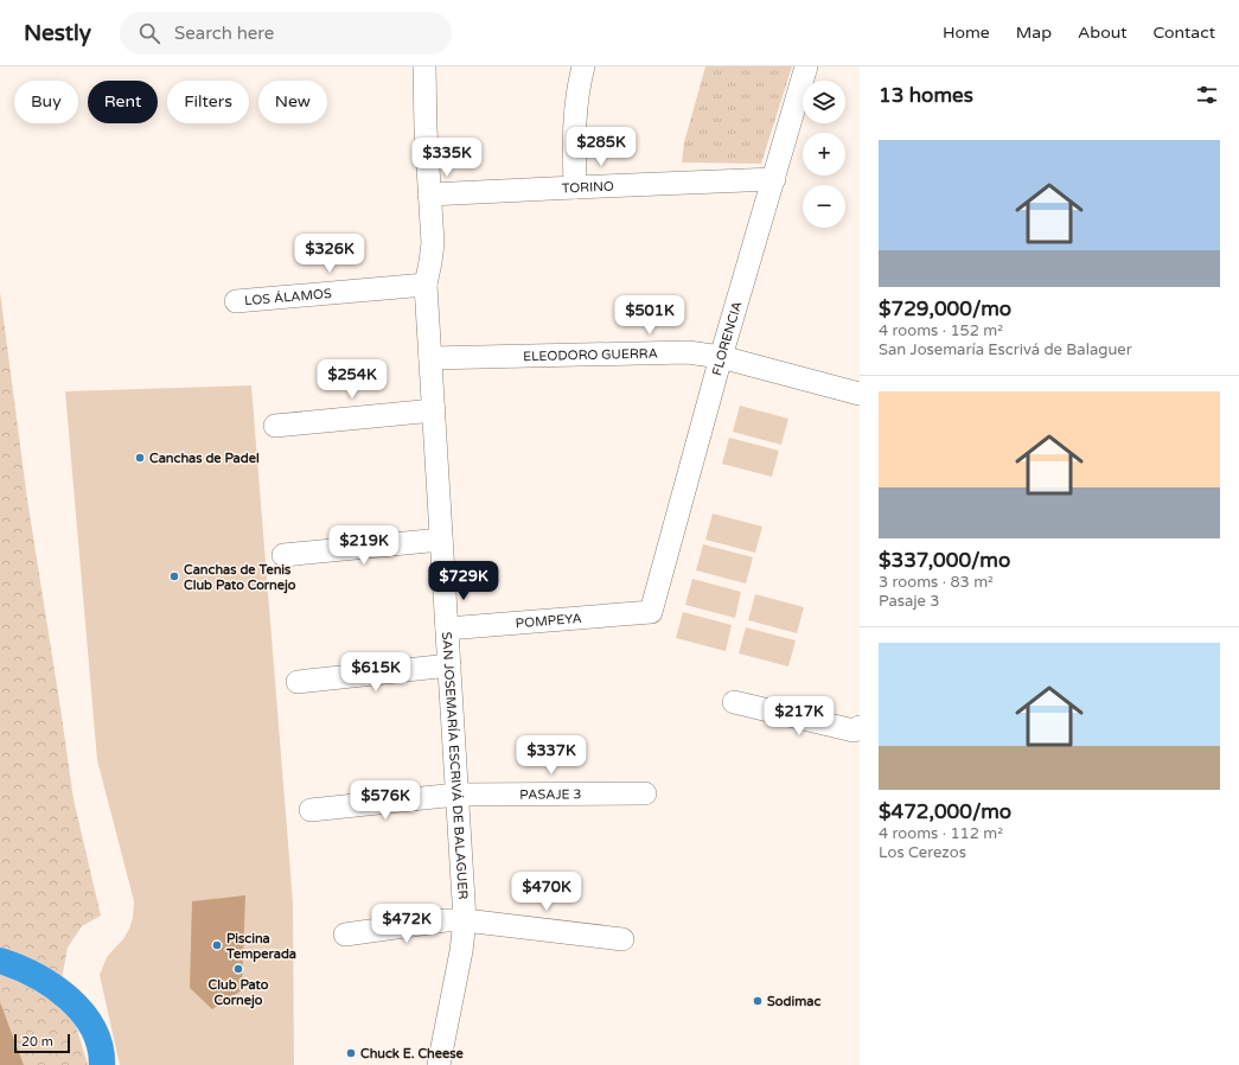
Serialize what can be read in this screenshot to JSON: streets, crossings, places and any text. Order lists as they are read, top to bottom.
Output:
{
  "streets": {
    "street": [
      "TORINO",
      "LOS ÁLAMOS",
      "FLORENCIA",
      "ELEODORO GUERRA",
      "POMPEYA",
      "SAN JOSEMARÍA ESCRIVÁ DE BALAGUER",
      "PASAJE 3"
    ]
  },
  "crossings": [
    ["TORINO", "FLORENCIA"],
    ["TORINO", "SAN JOSEMARÍA ESCRIVÁ DE BALAGUER"],
    ["LOS ÁLAMOS", "SAN JOSEMARÍA ESCRIVÁ DE BALAGUER"],
    ["FLORENCIA", "ELEODORO GUERRA"],
    ["FLORENCIA", "POMPEYA"],
    ["ELEODORO GUERRA", "SAN JOSEMARÍA ESCRIVÁ DE BALAGUER"],
    ["POMPEYA", "SAN JOSEMARÍA ESCRIVÁ DE BALAGUER"],
    ["SAN JOSEMARÍA ESCRIVÁ DE BALAGUER", "PASAJE 3"]
  ],
  "places": [
    "Canchas de Padel",
    "Canchas de Tenis Club Pato Cornejo",
    "Piscina Temperada",
    "Club Pato Cornejo",
    "Sodimac",
    "Chuck E. Cheese"
  ],
  "scale_bar": "20 m",
  "page": {
    "header": "Nestly",
    "search": "Search here",
    "nav": [
      "Home",
      "Map",
      "About",
      "Contact"
    ],
    "heading": "13 homes",
    "map_buttons": ["+", "−"],
    "chip": [
      "Buy",
      "Rent",
      "Filters",
      "New"
    ],
    "list": [
      {
        "name": "$729,000/mo",
        "note": "4 rooms · 152 m² · San Josemaría Escrivá de Balaguer"
      },
      {
        "name": "$337,000/mo",
        "note": "3 rooms · 83 m² · Pasaje 3"
      },
      {
        "name": "$472,000/mo",
        "note": "4 rooms · 112 m² · Los Cerezos"
      }
    ],
    "price": [
      "$285K",
      "$335K",
      "$326K",
      "$501K",
      "$254K",
      "$219K",
      "$729K",
      "$615K",
      "$217K",
      "$337K",
      "$576K",
      "$470K",
      "$472K"
    ],
    "scale": "20 m"
  }
}
